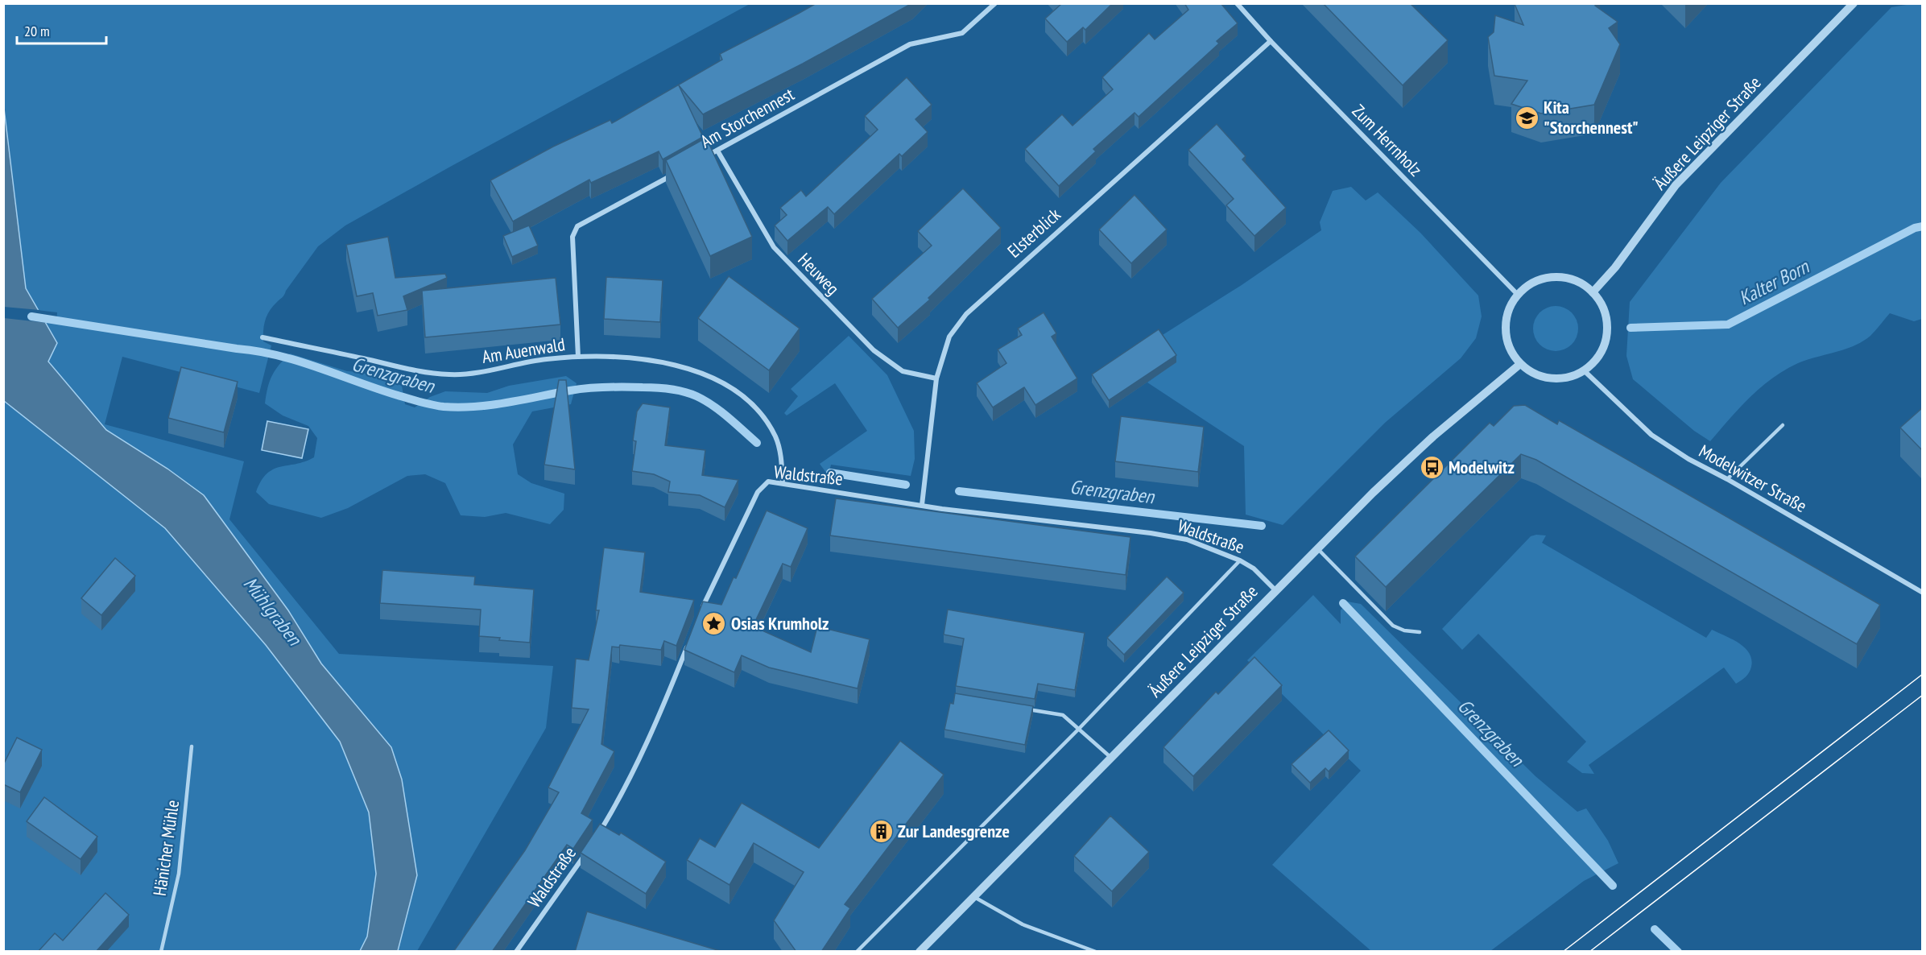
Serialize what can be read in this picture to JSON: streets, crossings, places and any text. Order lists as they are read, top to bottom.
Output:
{
  "streets": {
    "street": [
      "Am Storchennest",
      "Äußere Leipziger Straße",
      "Zum Herrnholz",
      "Elsterblick",
      "Heuweg",
      "Am Auenwald",
      "Waldstraße",
      "Modelwitzer Straße"
    ],
    "lane": ["Hänicher Mühle"]
  },
  "crossings": [
    ["Am Storchennest", "Heuweg"],
    ["Äußere Leipziger Straße", "Zum Herrnholz"],
    ["Äußere Leipziger Straße", "Waldstraße"],
    ["Äußere Leipziger Straße", "Modelwitzer Straße"],
    ["Zum Herrnholz", "Elsterblick"],
    ["Zum Herrnholz", "Modelwitzer Straße"],
    ["Elsterblick", "Heuweg"],
    ["Elsterblick", "Waldstraße"],
    ["Am Auenwald", "Waldstraße"]
  ],
  "water": ["Kalter Born", "Grenzgraben", "Mühlgraben"],
  "places": {
    "school or university": ["Kita \"Storchennest\""],
    "bus stop": ["Modelwitz"],
    "place": ["Osias Krumholz"],
    "building": ["Zur Landesgrenze"]
  },
  "scale_bar": "20 m"
}
